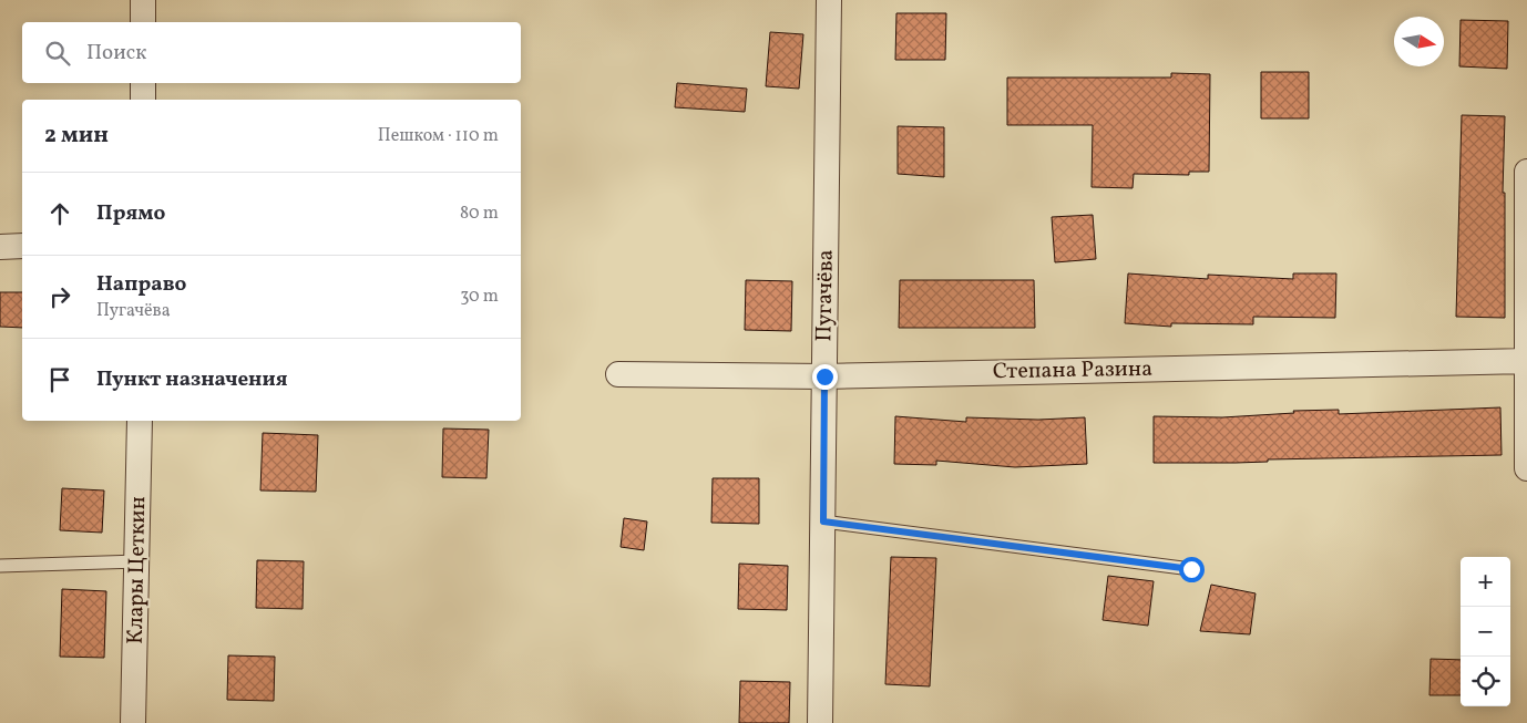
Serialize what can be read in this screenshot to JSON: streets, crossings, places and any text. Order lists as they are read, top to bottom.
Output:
{
  "streets": {
    "street": ["Пугачёва", "Степана Разина", "Клары Цеткин"]
  },
  "crossings": [
    ["Пугачёва", "Степана Разина"]
  ],
  "north": "right",
  "page": {
    "search": "Поиск",
    "heading": ["2 мин", "Пешком · 110 m"],
    "list": [
      ["Прямо", "80 m"],
      ["Направо", "Пугачёва", "30 m"],
      "Пункт назначения"
    ],
    "map_buttons": ["+", "−"]
  }
}
